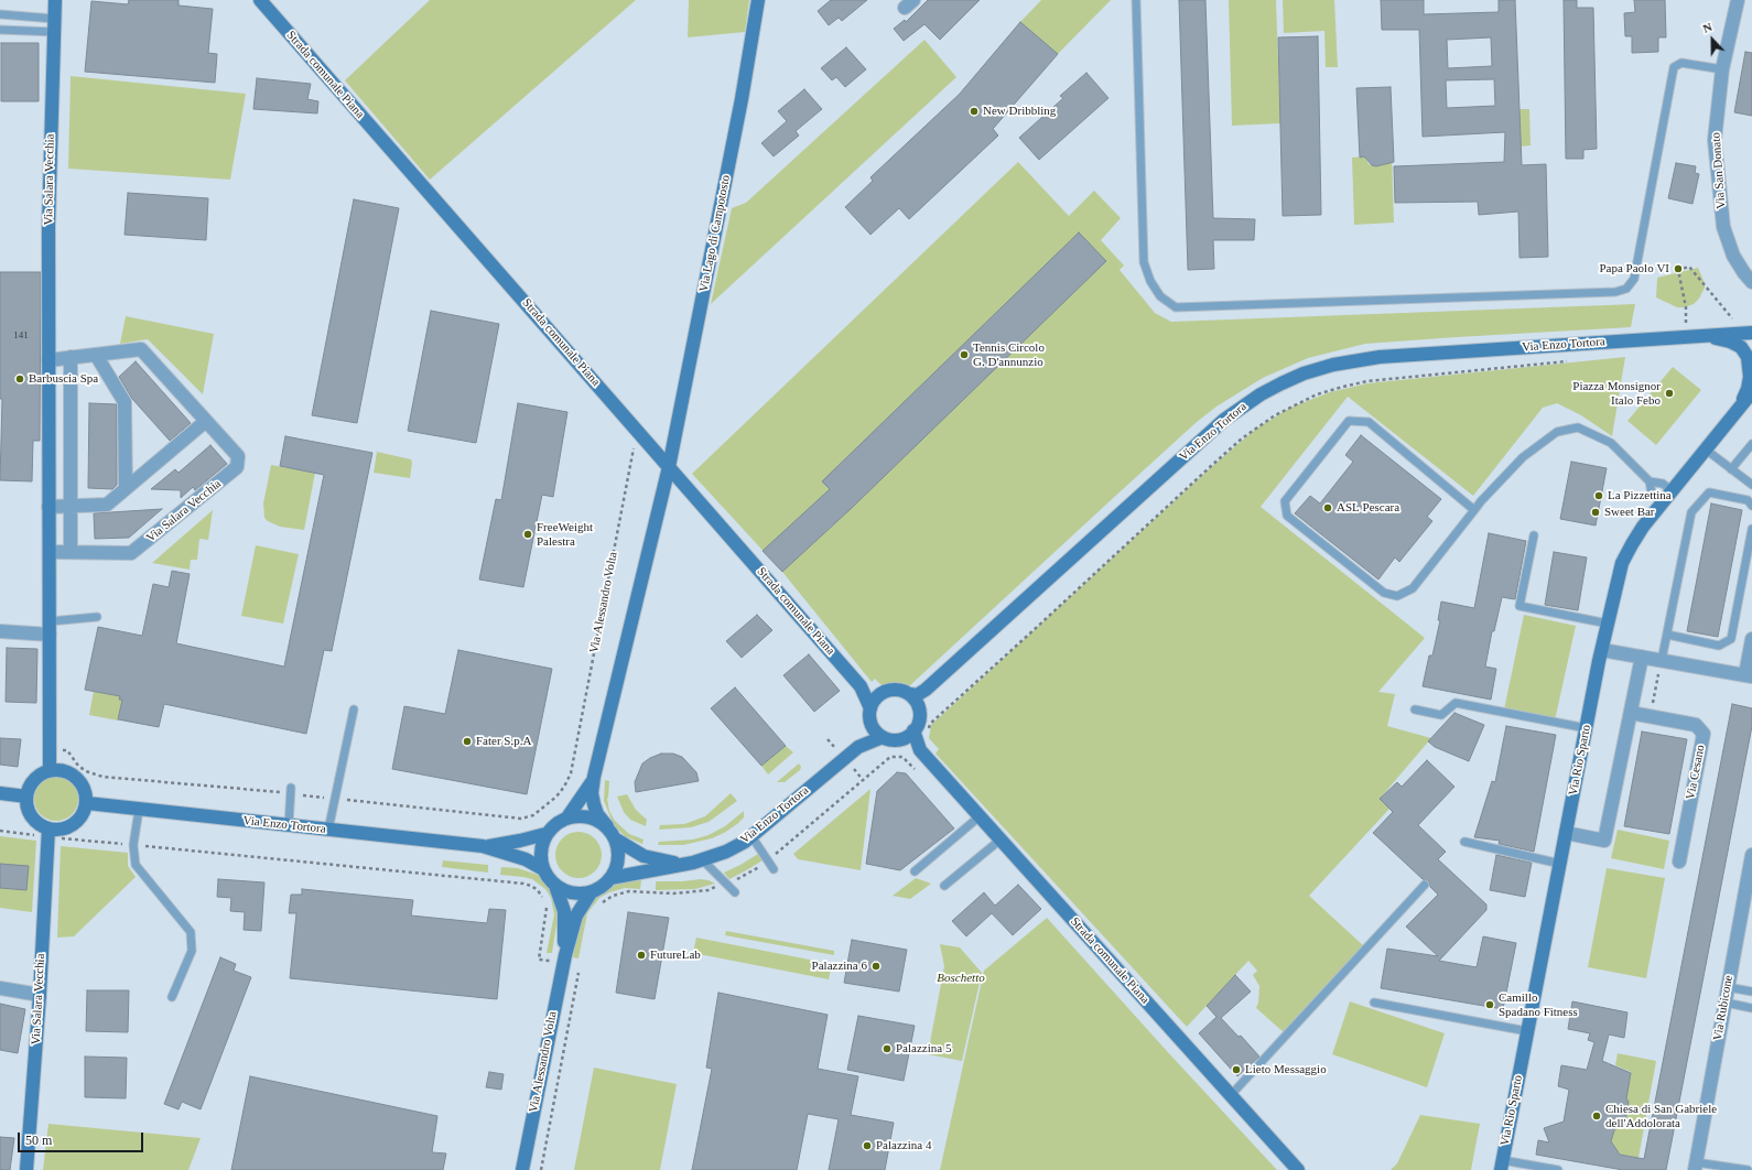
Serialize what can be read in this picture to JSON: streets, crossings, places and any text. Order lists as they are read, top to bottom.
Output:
{
  "streets": {
    "street": [
      "Strada comunale Piana",
      "Via San Donato",
      "Via Salara Vecchia",
      "Via Lago di Campotosto",
      "Via Enzo Tortora",
      "Via Alessandro Volta",
      "Via Rio Sparto",
      "Via Cesano",
      "Via Rubicone"
    ]
  },
  "crossings": [
    ["Strada comunale Piana", "Via Lago di Campotosto"],
    ["Strada comunale Piana", "Via Enzo Tortora"],
    ["Strada comunale Piana", "Via Alessandro Volta"],
    ["Via Salara Vecchia", "Via Enzo Tortora"],
    ["Via Enzo Tortora", "Via Alessandro Volta"]
  ],
  "parks": ["Boschetto"],
  "places": [
    "New Dribbling",
    "Papa Paolo VI",
    "Tennis Circolo G. D'annunzio",
    "Barbuscia Spa",
    "Piazza Monsignor Italo Febo",
    "La Pizzettina",
    "ASL Pescara",
    "Sweet Bar",
    "FreeWeight Palestra",
    "Fater S.p.A",
    "FutureLab",
    "Palazzina 6",
    "Camillo Spadano Fitness",
    "Palazzina 5",
    "Lieto Messaggio",
    "Chiesa di San Gabriele dell'Addolorata",
    "Palazzina 4"
  ],
  "house_numbers": ["141"],
  "scale_bar": "50 m",
  "north": "top"
}
